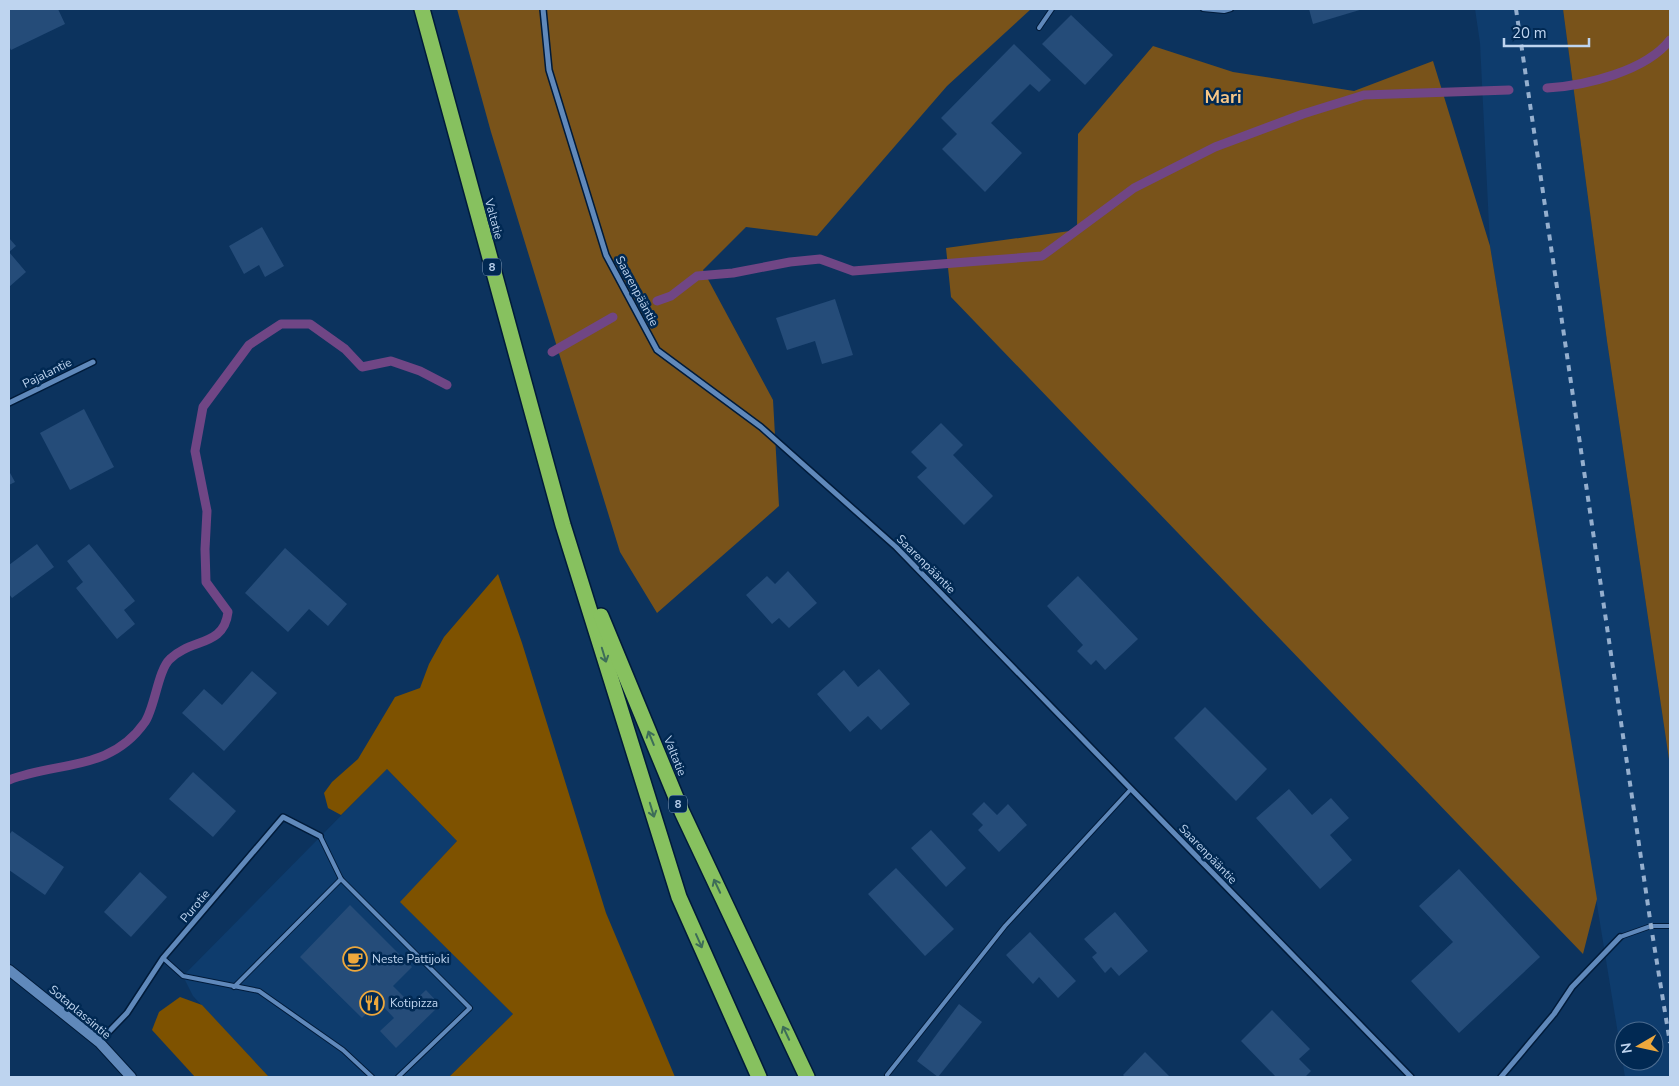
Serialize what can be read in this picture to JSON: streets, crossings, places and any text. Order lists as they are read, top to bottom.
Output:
{
  "streets": {
    "highway": ["Valtatie", "8"],
    "street": [
      "Saarenpääntie",
      "Pajalantie",
      "Purotie",
      "Sotaplassintie"
    ]
  },
  "crossings": [
    ["Purotie", "Sotaplassintie"]
  ],
  "districts": ["Mari"],
  "places": {
    "cafe": ["Neste Pattijoki"],
    "restaurant": ["Kotipizza"]
  },
  "scale_bar": "20 m",
  "north": "left"
}
